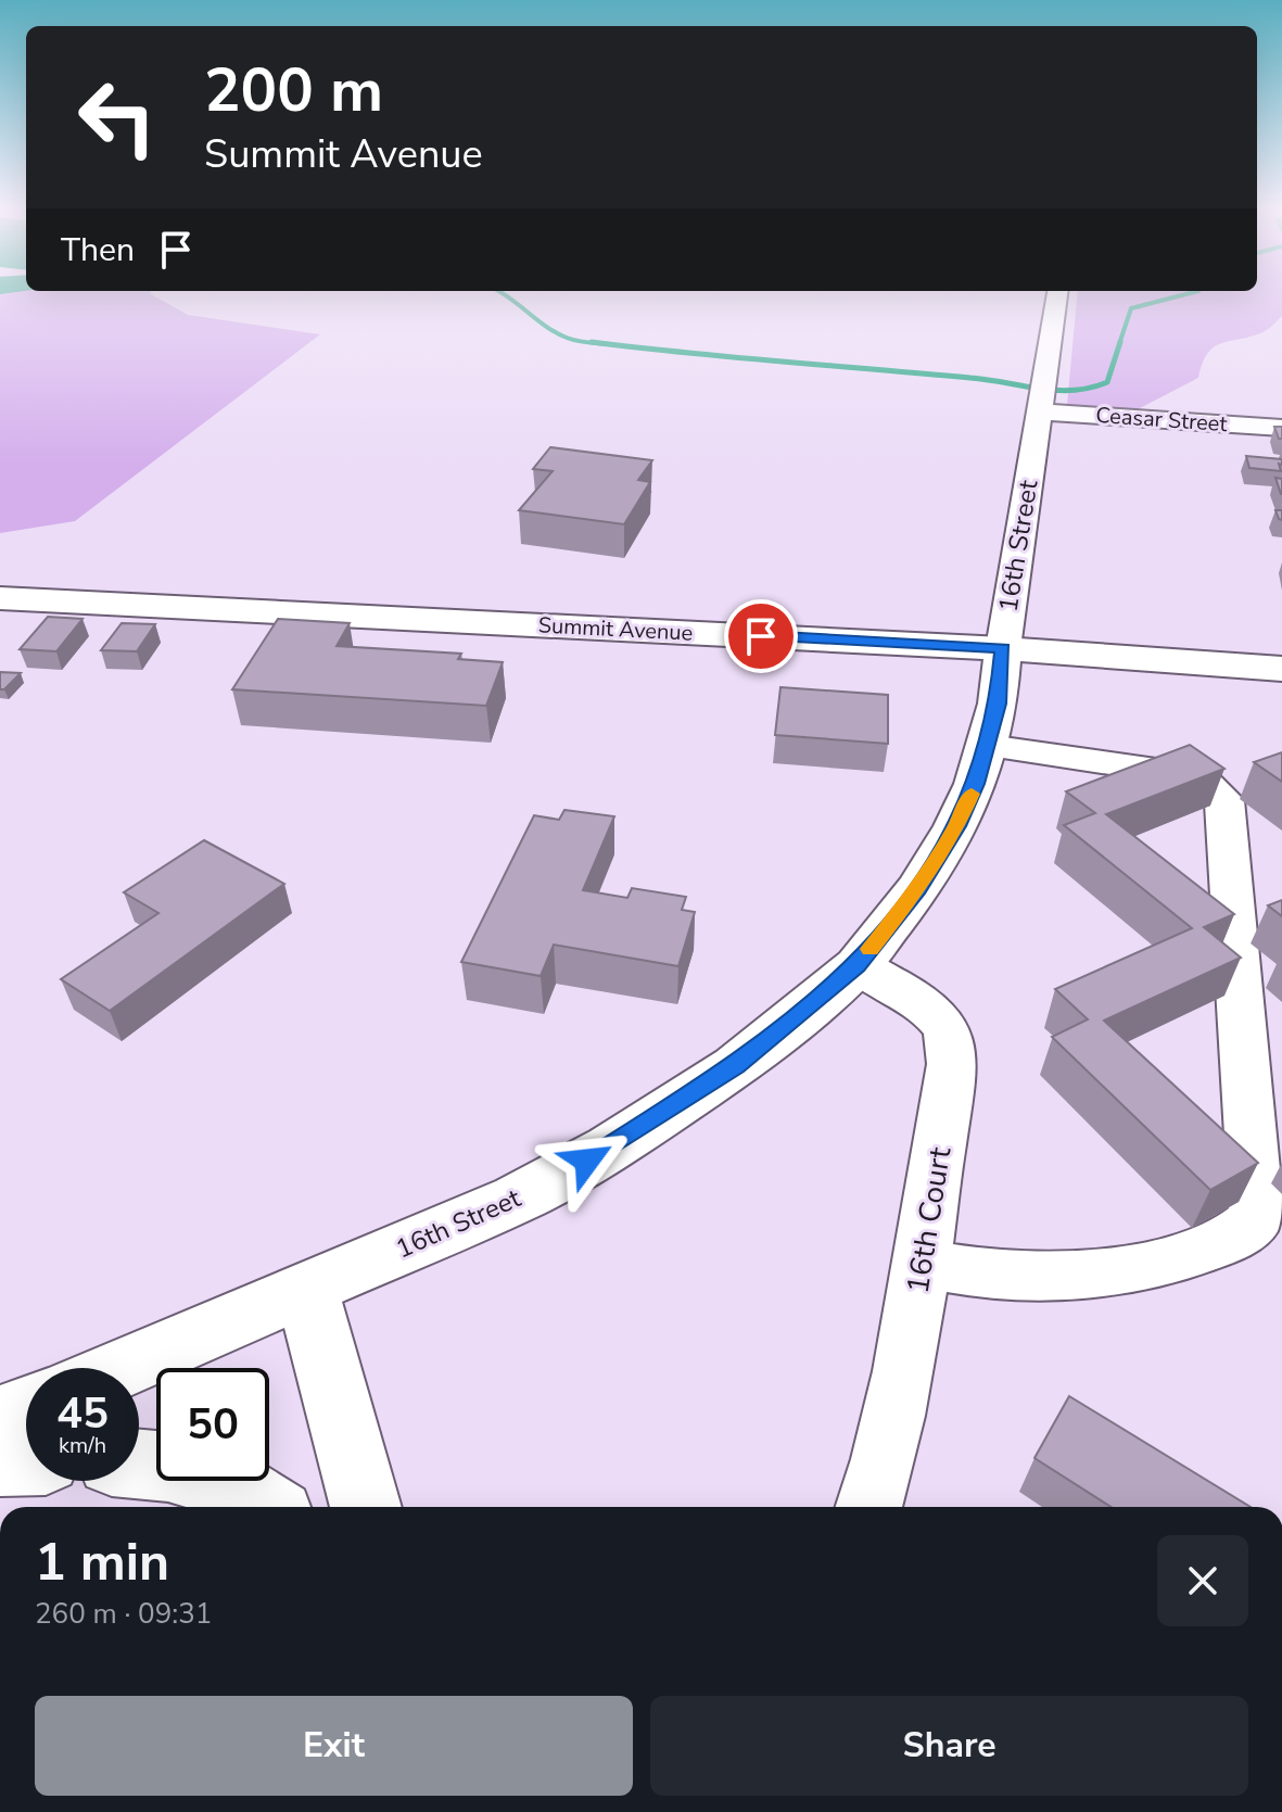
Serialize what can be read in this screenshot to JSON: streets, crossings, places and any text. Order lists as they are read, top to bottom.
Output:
{
  "streets": {
    "main road": ["16th Street", "Summit Avenue"],
    "street": ["Ceasar Street", "16th Court"]
  },
  "crossings": [
    ["Ceasar Street", "16th Street"],
    ["16th Street", "Summit Avenue"],
    ["16th Street", "16th Court"]
  ],
  "page": {
    "turn": ["200 m", "Summit Avenue"],
    "then": "Then",
    "speed": "45 km/h",
    "limit": "50",
    "heading": ["1 min", "260 m · 09:31"],
    "buttons": ["Exit", "Share"]
  }
}
